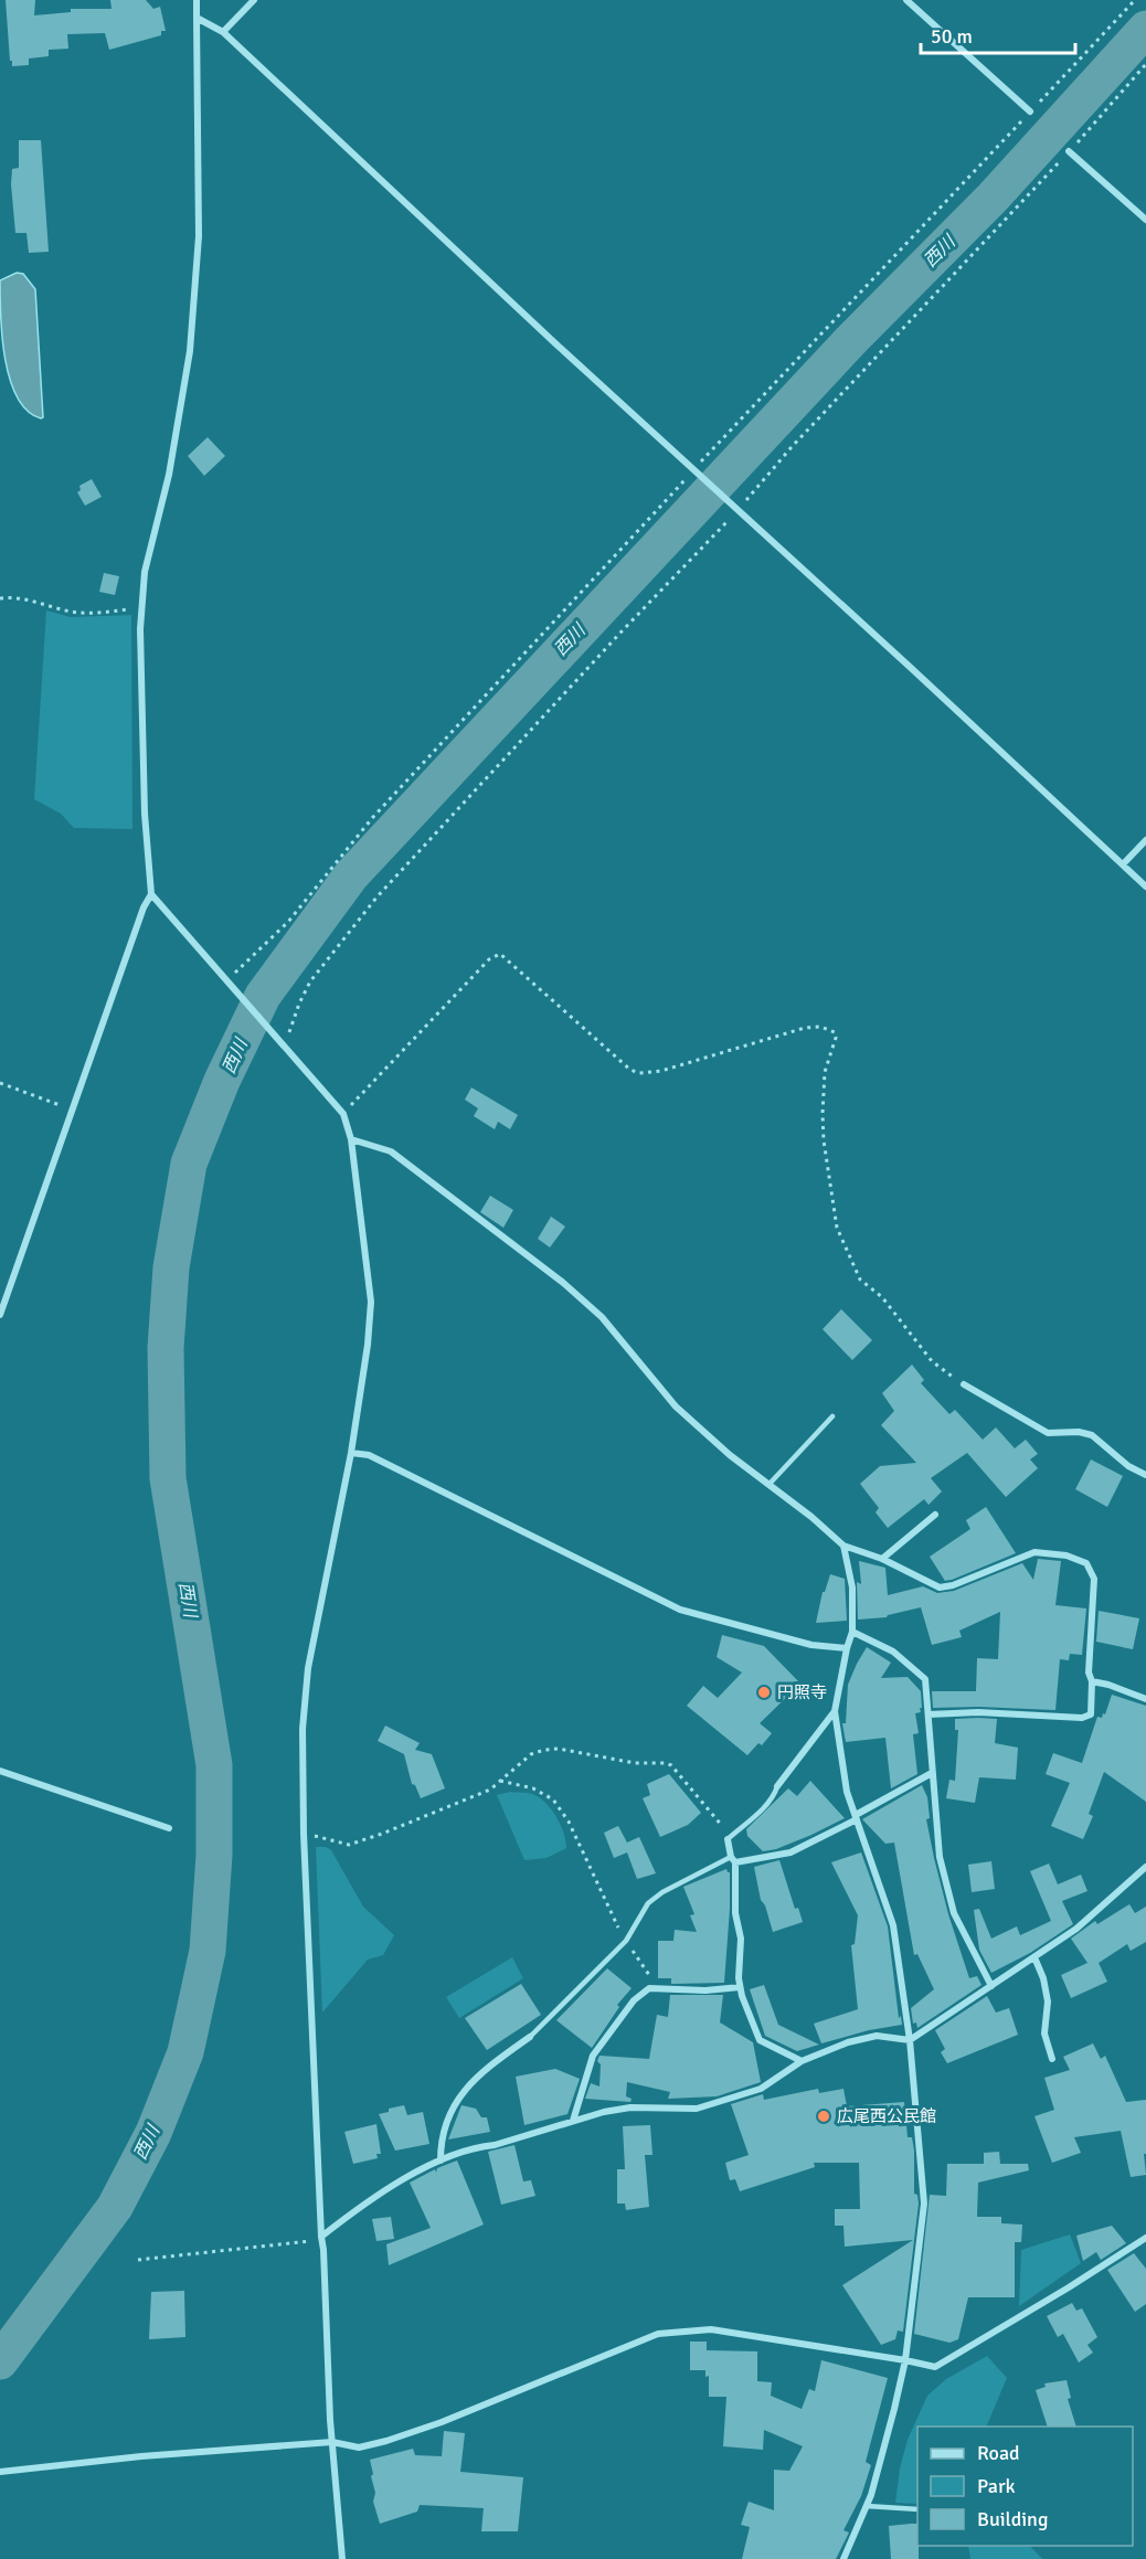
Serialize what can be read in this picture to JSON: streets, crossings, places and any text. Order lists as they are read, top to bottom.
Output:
{
  "water": ["西川"],
  "places": ["円照寺", "広尾西公民館"],
  "legend": ["Road", "Park", "Building"],
  "scale_bar": "50 m"
}
